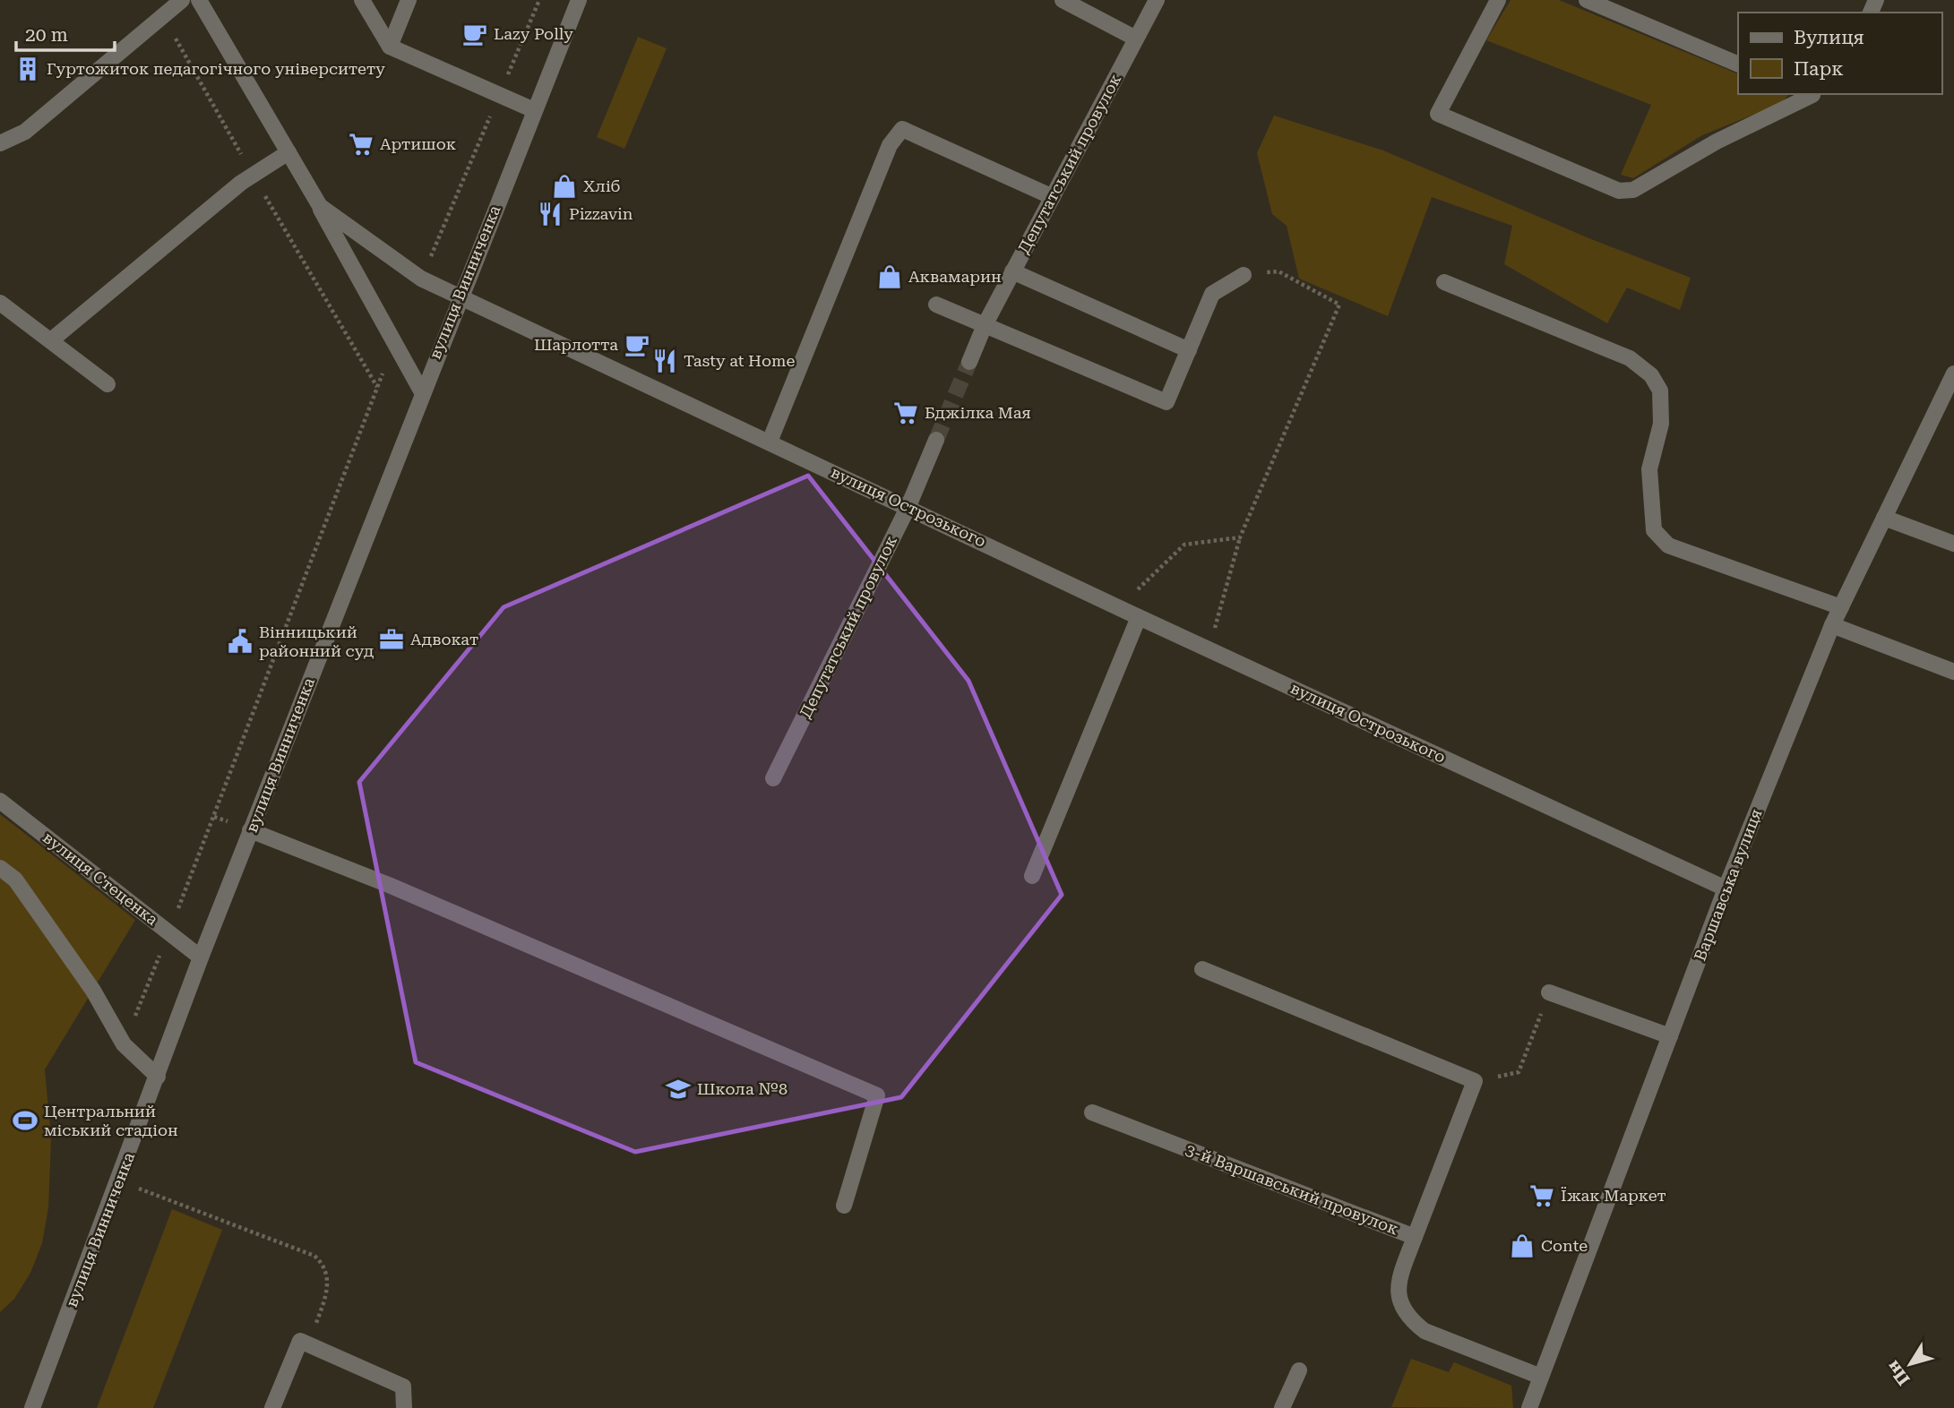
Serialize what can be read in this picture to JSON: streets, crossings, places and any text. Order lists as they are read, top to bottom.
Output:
{
  "streets": {
    "street": [
      "Депутатський провулок",
      "вулиця Винниченка",
      "вулиця Острозького",
      "вулиця Стеценка",
      "Варшавська вулиця",
      "3-й Варшавський провулок"
    ]
  },
  "crossings": [
    ["Депутатський провулок", "вулиця Острозького"],
    ["вулиця Винниченка", "вулиця Острозького"],
    ["вулиця Винниченка", "вулиця Стеценка"],
    ["вулиця Острозького", "Варшавська вулиця"],
    ["Варшавська вулиця", "3-й Варшавський провулок"]
  ],
  "places": {
    "cafe": ["Lazy Polly", "Шарлотта"],
    "building": ["Гуртожиток педагогічного університету"],
    "supermarket": ["Артишок", "Бджілка Мая", "Їжак Маркет"],
    "shop": ["Хліб", "Аквамарин", "Conte"],
    "restaurant": ["Pizzavin", "Tasty at Home"],
    "office": ["Адвокат"],
    "public building": ["Вінницький районний суд"],
    "school or university": ["Школа №8"],
    "sports": ["Центральний міський стадіон"]
  },
  "legend": ["Вулиця", "Парк"],
  "scale_bar": "20 m",
  "north": "bottom left"
}
